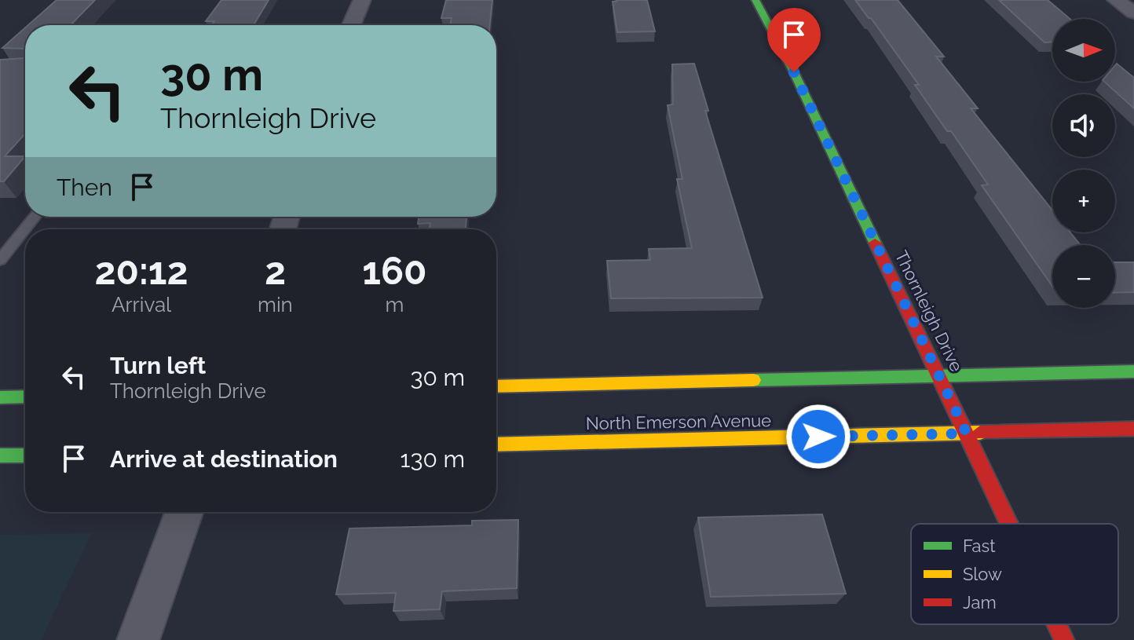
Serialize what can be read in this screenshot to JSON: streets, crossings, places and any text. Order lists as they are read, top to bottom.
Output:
{
  "streets": {
    "main road": ["Thornleigh Drive", "North Emerson Avenue"]
  },
  "crossings": [
    ["Thornleigh Drive", "North Emerson Avenue"]
  ],
  "legend": ["Fast", "Slow", "Jam"],
  "north": "right",
  "page": {
    "map_buttons": ["+", "−"],
    "turn": ["30 m", "Thornleigh Drive"],
    "then": "Then",
    "eta": [
      "20:12",
      "Arrival",
      "2",
      "min",
      "160",
      "m"
    ],
    "list": [
      {
        "name": "Turn left",
        "note": "Thornleigh Drive",
        "value": "30 m"
      },
      {
        "name": "Arrive at destination",
        "value": "130 m"
      }
    ]
  }
}
